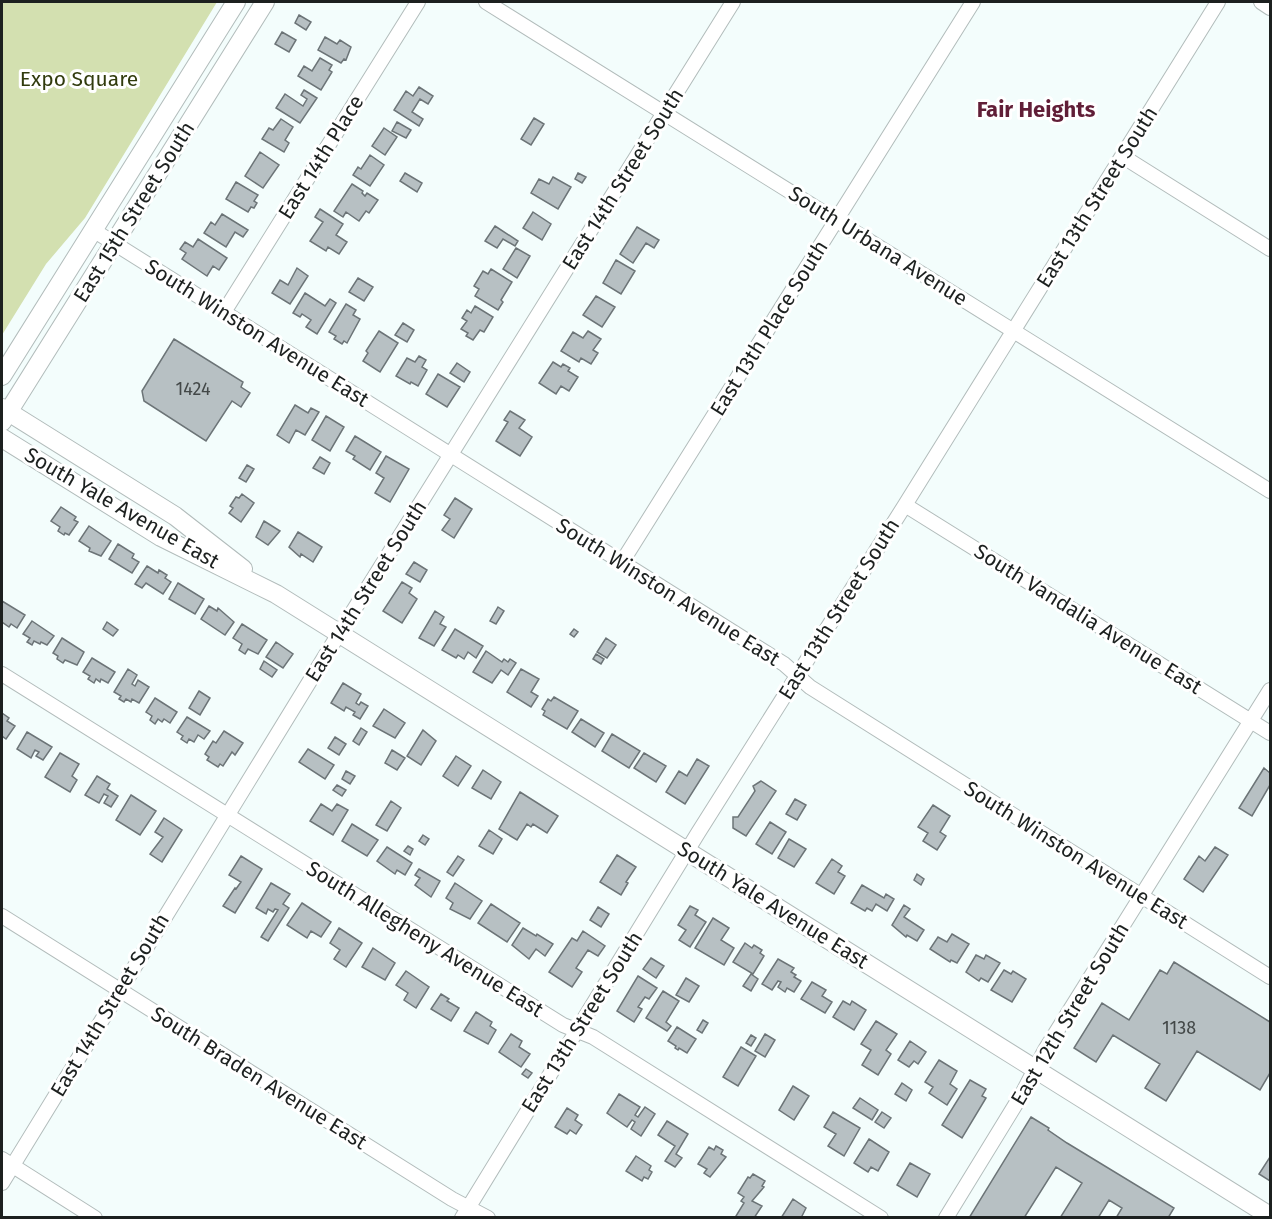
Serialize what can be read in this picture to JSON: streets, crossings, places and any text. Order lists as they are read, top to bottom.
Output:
{
  "streets": {
    "main road": ["East 15th Street South", "South Yale Avenue East"],
    "street": [
      "East 14th Place",
      "East 14th Street South",
      "East 13th Street South",
      "South Urbana Avenue",
      "East 13th Place South",
      "South Winston Avenue East",
      "South Vandalia Avenue East",
      "South Allegheny Avenue East",
      "East 12th Street South",
      "South Braden Avenue East"
    ]
  },
  "crossings": [
    ["East 14th Place", "South Winston Avenue East"],
    ["East 14th Street South", "South Urbana Avenue"],
    ["East 14th Street South", "South Winston Avenue East"],
    ["East 14th Street South", "South Yale Avenue East"],
    ["East 14th Street South", "South Allegheny Avenue East"],
    ["East 14th Street South", "South Braden Avenue East"],
    ["East 13th Street South", "South Urbana Avenue"],
    ["East 13th Street South", "South Winston Avenue East"],
    ["East 13th Street South", "South Yale Avenue East"],
    ["East 13th Street South", "South Vandalia Avenue East"],
    ["East 13th Street South", "South Allegheny Avenue East"],
    ["East 13th Street South", "South Braden Avenue East"],
    ["East 15th Street South", "South Winston Avenue East"],
    ["East 15th Street South", "South Yale Avenue East"],
    ["South Urbana Avenue", "East 13th Place South"],
    ["East 13th Place South", "South Winston Avenue East"],
    ["South Winston Avenue East", "East 12th Street South"],
    ["South Yale Avenue East", "East 12th Street South"],
    ["South Vandalia Avenue East", "East 12th Street South"]
  ],
  "districts": ["Fair Heights"],
  "parks": ["Expo Square"],
  "house_numbers": ["1424", "1138"]
}
